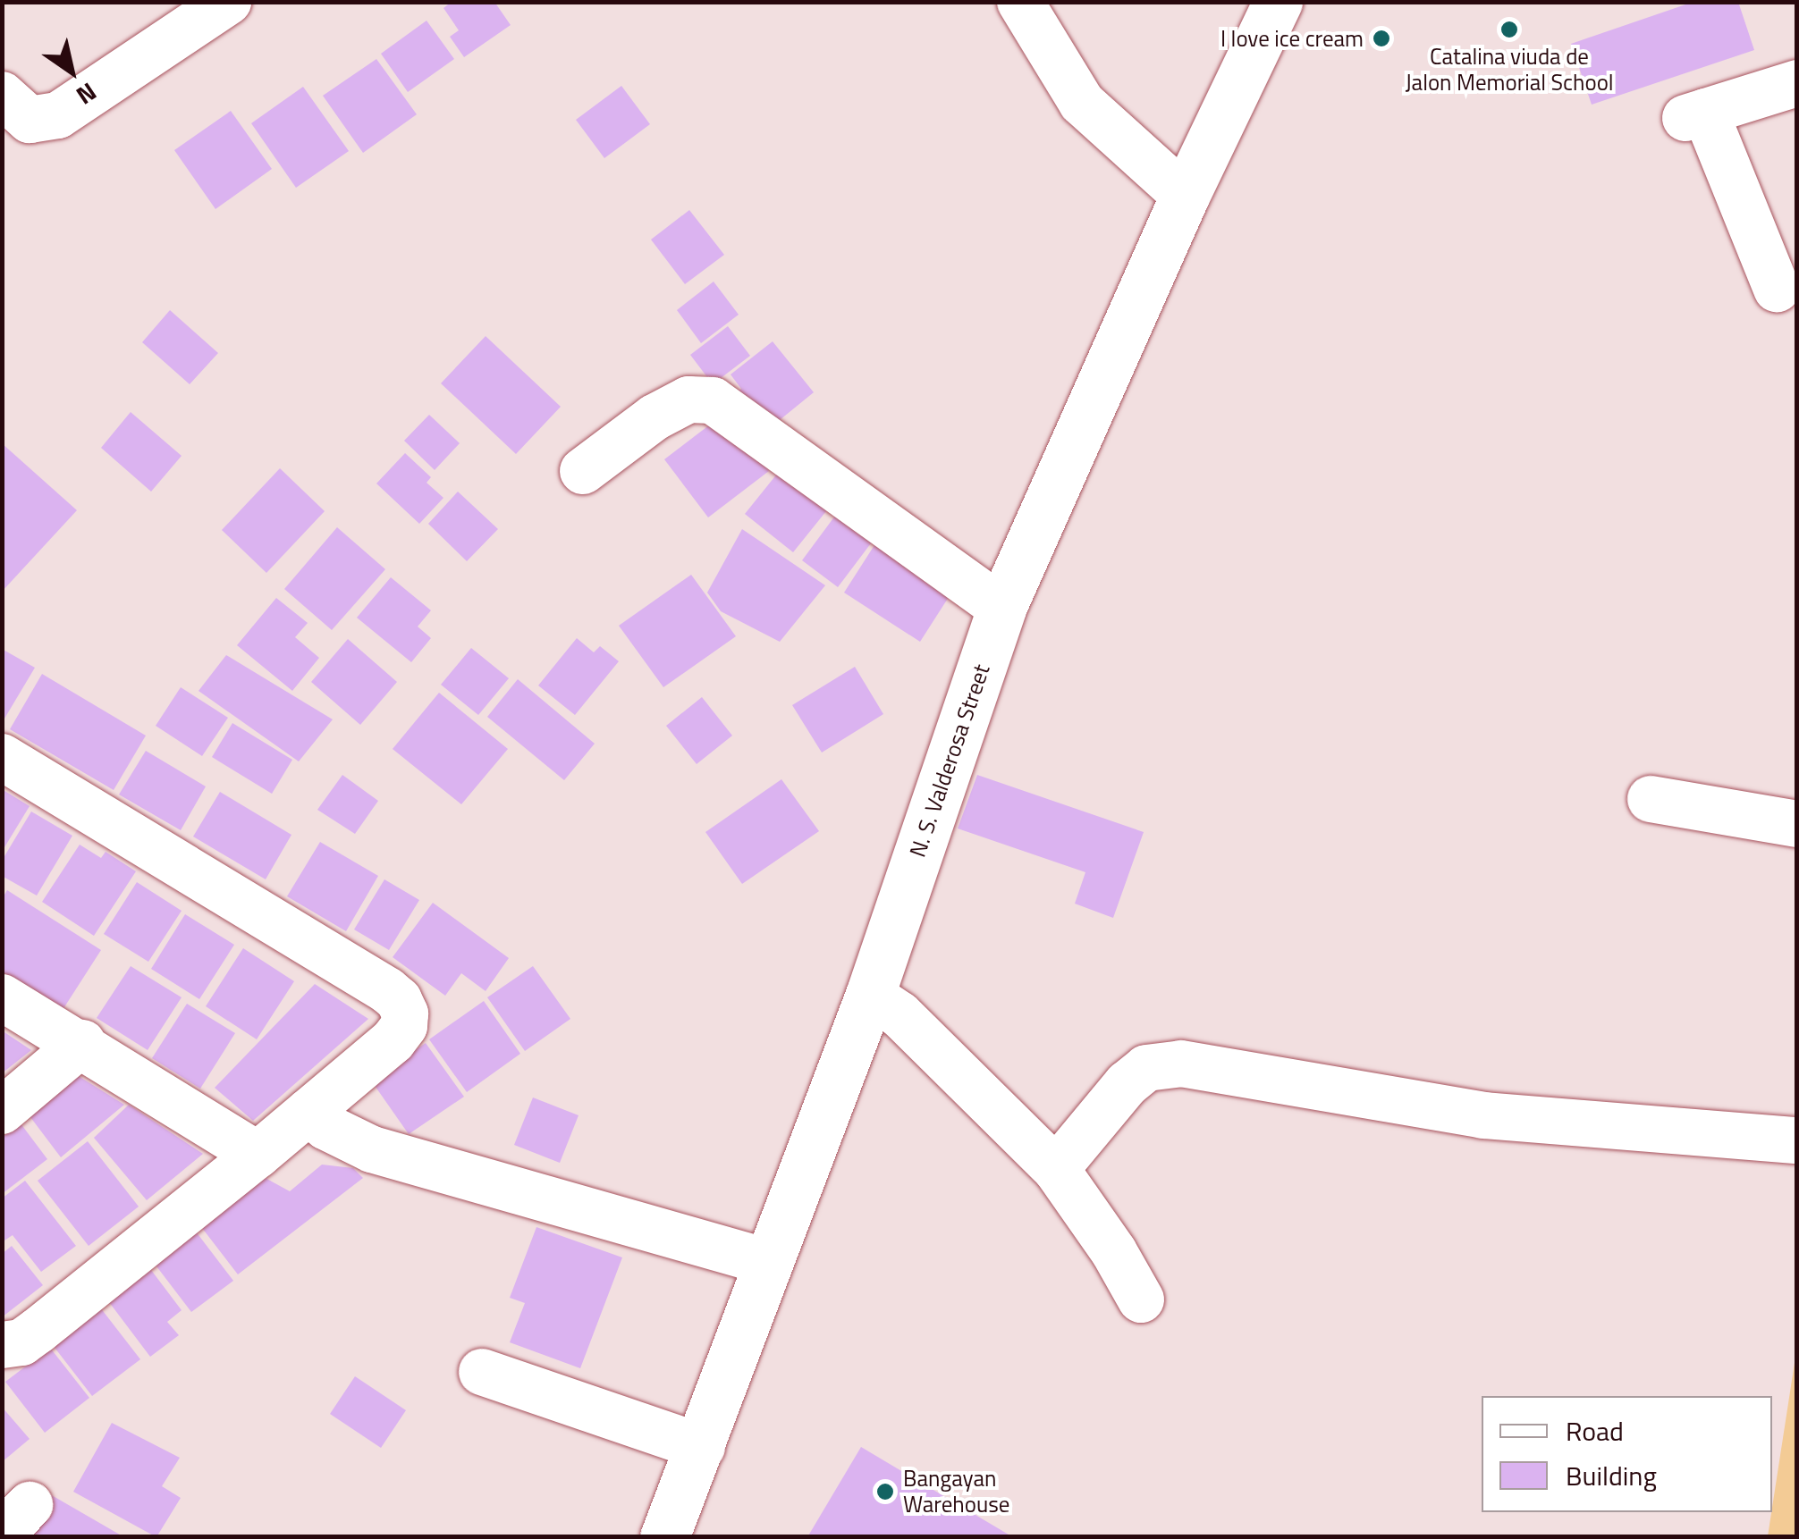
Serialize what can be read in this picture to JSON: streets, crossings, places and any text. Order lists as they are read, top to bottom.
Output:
{
  "streets": {
    "main road": ["N. S. Valderosa Street"]
  },
  "places": ["Catalina viuda de Jalon Memorial School", "I love ice cream", "Bangayan Warehouse"],
  "legend": ["Road", "Building"],
  "north": "bottom right"
}
